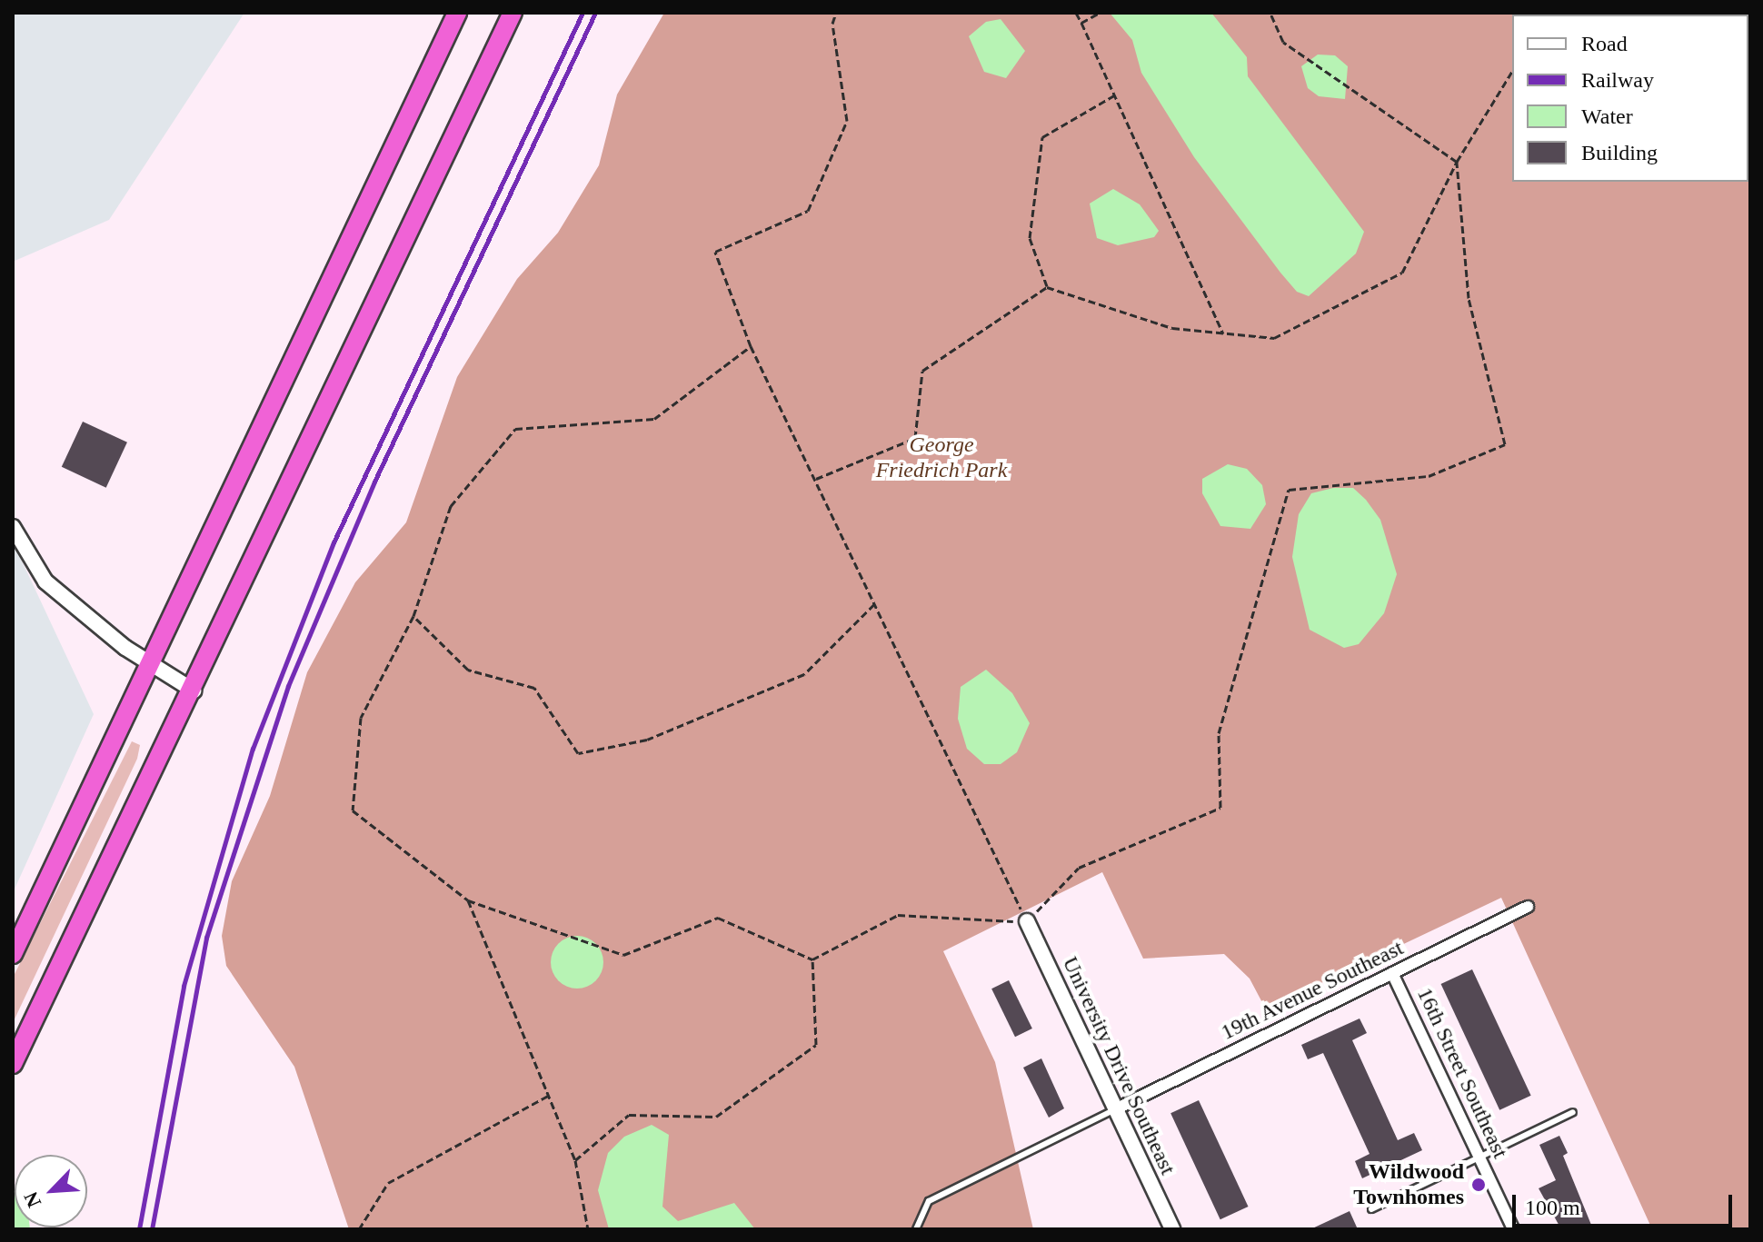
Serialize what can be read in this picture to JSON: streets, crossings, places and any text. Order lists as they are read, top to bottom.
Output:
{
  "streets": {
    "street": ["19th Avenue Southeast", "University Drive Southeast", "16th Street Southeast"]
  },
  "crossings": [
    ["19th Avenue Southeast", "University Drive Southeast"],
    ["19th Avenue Southeast", "16th Street Southeast"]
  ],
  "parks": ["George Friedrich Park"],
  "places": ["Wildwood Townhomes"],
  "legend": [
    "Road",
    "Railway",
    "Water",
    "Building"
  ],
  "scale_bar": "100 m",
  "north": "bottom left"
}
